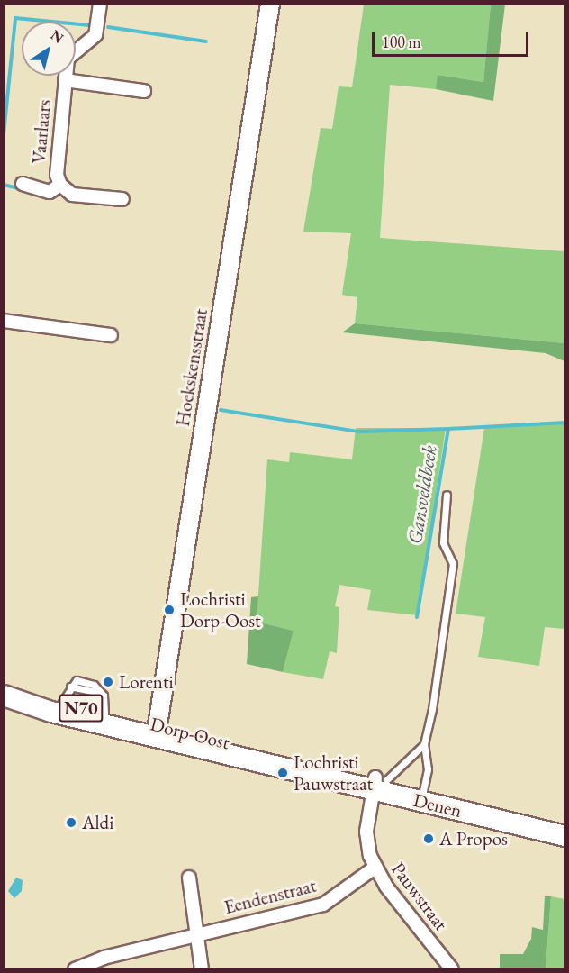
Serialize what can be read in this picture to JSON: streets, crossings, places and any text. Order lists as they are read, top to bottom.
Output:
{
  "streets": {
    "main road": ["N70", "Dorp-Oost", "Denen"],
    "street": [
      "Vaarlaars",
      "Hoekskensstraat",
      "Eendenstraat",
      "Pauwstraat"
    ]
  },
  "crossings": [
    ["Hoekskensstraat", "Dorp-Oost"],
    ["Dorp-Oost", "Denen"],
    ["Dorp-Oost", "Pauwstraat"],
    ["Denen", "Pauwstraat"],
    ["Eendenstraat", "Pauwstraat"]
  ],
  "water": ["Gansveldbeek"],
  "places": [
    "Lochristi Dorp-Oost",
    "Lorenti",
    "Lochristi Pauwstraat",
    "Aldi",
    "A Propos"
  ],
  "scale_bar": "100 m",
  "north": "top right"
}
